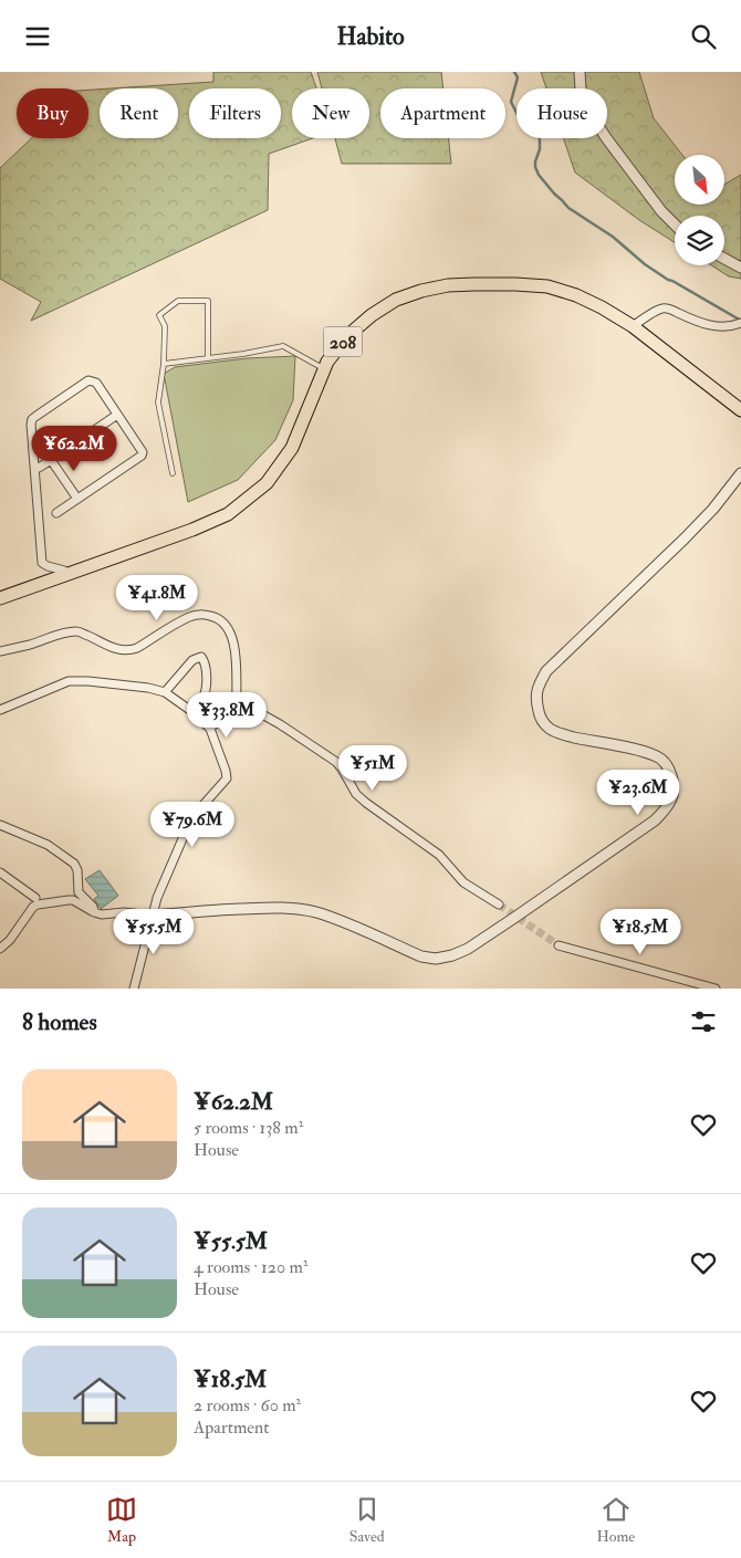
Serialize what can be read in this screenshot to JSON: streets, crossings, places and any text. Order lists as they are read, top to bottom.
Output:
{
  "streets": {
    "highway": ["208"]
  },
  "north": "bottom right",
  "page": {
    "header": "Habito",
    "chip": [
      "Buy",
      "Rent",
      "Filters",
      "New",
      "Apartment",
      "House"
    ],
    "price": [
      "¥62.2M",
      "¥41.8M",
      "¥33.8M",
      "¥51M",
      "¥23.6M",
      "¥79.6M",
      "¥55.5M",
      "¥18.5M"
    ],
    "heading": "8 homes",
    "list": [
      {
        "name": "¥62.2M",
        "note": "5 rooms · 138 m² · House"
      },
      {
        "name": "¥55.5M",
        "note": "4 rooms · 120 m² · House"
      },
      {
        "name": "¥18.5M",
        "note": "2 rooms · 60 m² · Apartment"
      }
    ],
    "tabs": ["Map", "Saved", "Home"]
  }
}
